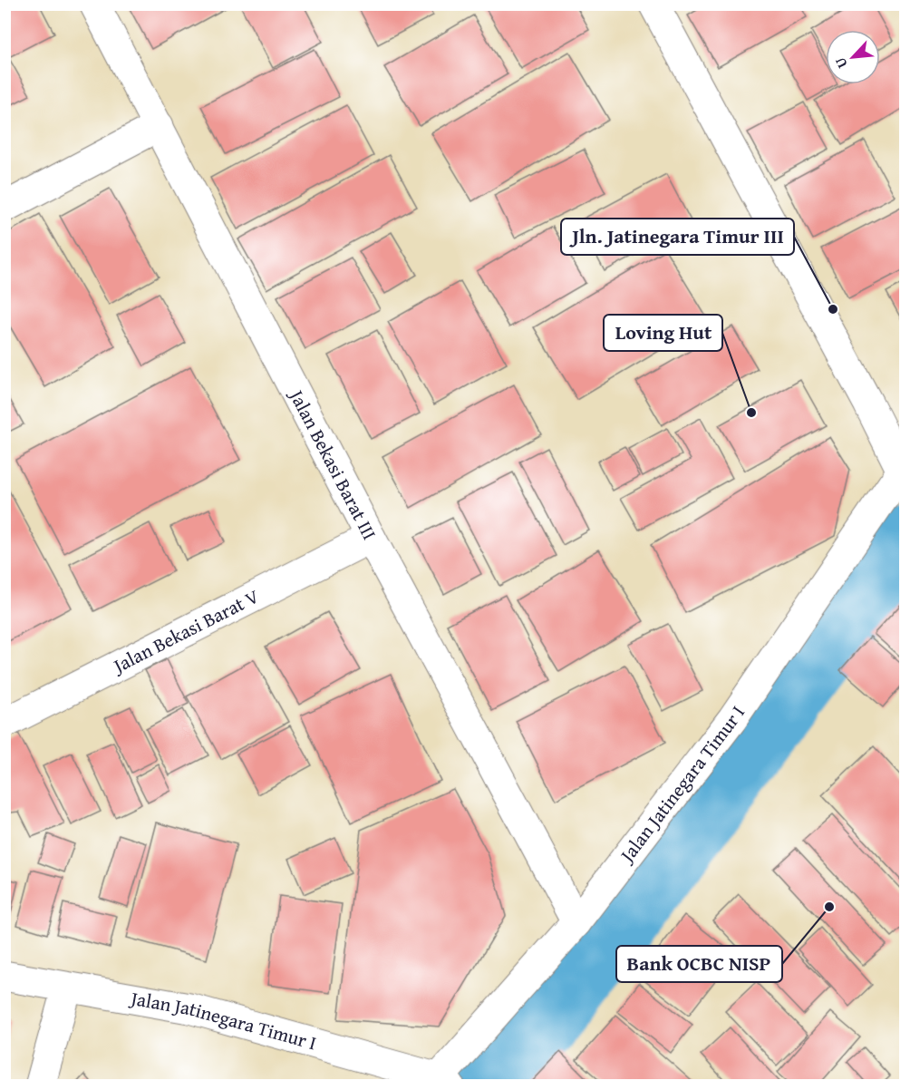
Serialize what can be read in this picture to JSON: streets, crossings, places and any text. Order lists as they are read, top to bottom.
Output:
{
  "streets": {
    "street": ["Jalan Bekasi Barat III", "Jalan Bekasi Barat V", "Jalan Jatinegara Timur I"]
  },
  "crossings": [
    ["Jalan Bekasi Barat III", "Jalan Bekasi Barat V"],
    ["Jalan Bekasi Barat III", "Jalan Jatinegara Timur I"]
  ],
  "places": ["Jln. Jatinegara Timur III", "Loving Hut", "Bank OCBC NISP"],
  "north": "bottom left"
}
